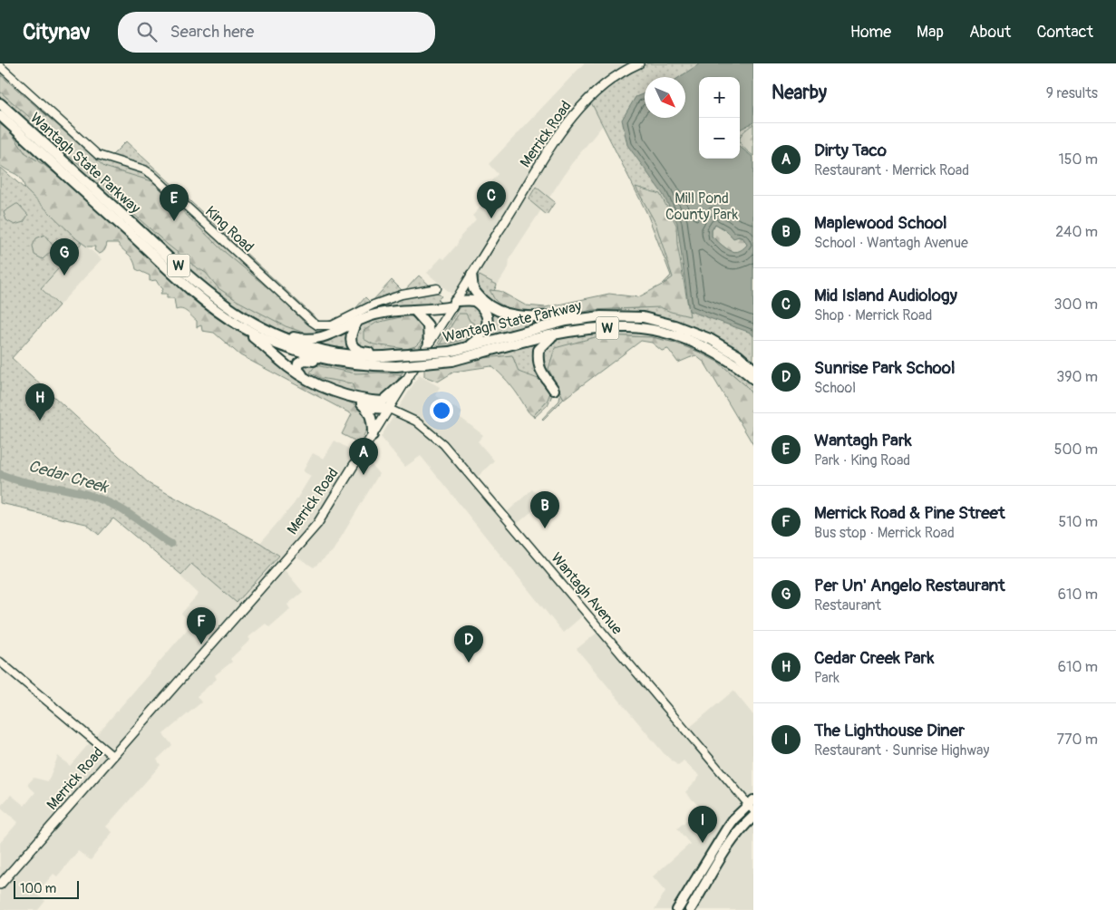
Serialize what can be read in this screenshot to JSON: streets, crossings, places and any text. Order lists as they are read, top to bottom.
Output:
{
  "streets": {
    "highway": ["Wantagh State Parkway", "W"],
    "main road": ["Merrick Road"],
    "street": ["King Road", "Wantagh Avenue"]
  },
  "crossings": [
    ["Merrick Road", "Wantagh Avenue"]
  ],
  "water": ["Cedar Creek"],
  "parks": ["Mill Pond County Park"],
  "scale_bar": "100 m",
  "north": "bottom right",
  "page": {
    "header": "Citynav",
    "search": "Search here",
    "nav": [
      "Home",
      "Map",
      "About",
      "Contact"
    ],
    "heading": ["Nearby", "9 results"],
    "map_buttons": ["+", "−"],
    "list": [
      {
        "mark": "A",
        "name": "Dirty Taco",
        "note": "Restaurant · Merrick Road",
        "value": "150 m"
      },
      {
        "mark": "B",
        "name": "Maplewood School",
        "note": "School · Wantagh Avenue",
        "value": "240 m"
      },
      {
        "mark": "C",
        "name": "Mid Island Audiology",
        "note": "Shop · Merrick Road",
        "value": "300 m"
      },
      {
        "mark": "D",
        "name": "Sunrise Park School",
        "note": "School",
        "value": "390 m"
      },
      {
        "mark": "E",
        "name": "Wantagh Park",
        "note": "Park · King Road",
        "value": "500 m"
      },
      {
        "mark": "F",
        "name": "Merrick Road & Pine Street",
        "note": "Bus stop · Merrick Road",
        "value": "510 m"
      },
      {
        "mark": "G",
        "name": "Per Un' Angelo Restaurant",
        "note": "Restaurant",
        "value": "610 m"
      },
      {
        "mark": "H",
        "name": "Cedar Creek Park",
        "note": "Park",
        "value": "610 m"
      },
      {
        "mark": "I",
        "name": "The Lighthouse Diner",
        "note": "Restaurant · Sunrise Highway",
        "value": "770 m"
      }
    ],
    "pins": [
      "C",
      "E",
      "G",
      "H",
      "A",
      "B",
      "F",
      "D",
      "I"
    ],
    "scale": "100 m"
  }
}
